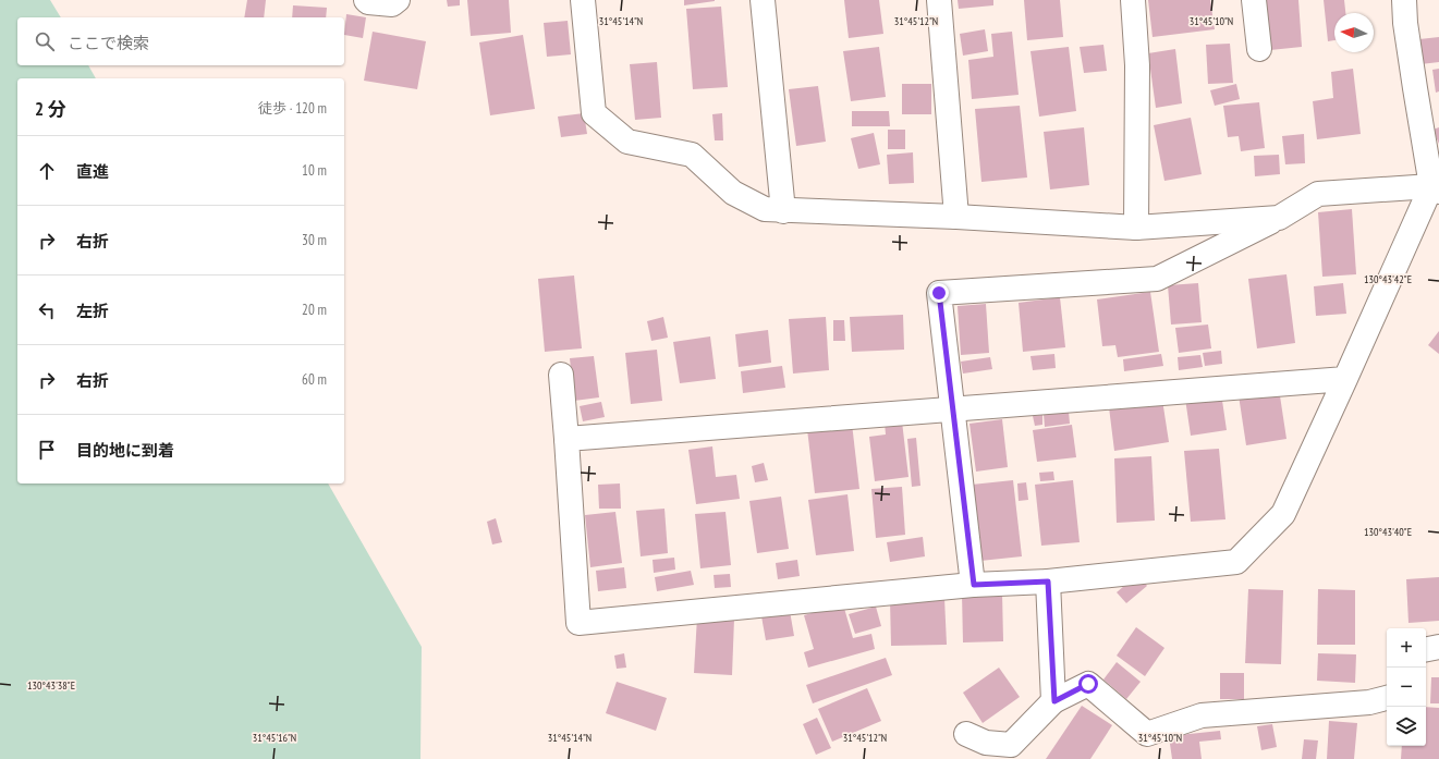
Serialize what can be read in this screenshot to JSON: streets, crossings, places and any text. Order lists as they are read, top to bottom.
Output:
{
  "north": "left",
  "page": {
    "search": "ここで検索",
    "heading": ["2 分", "徒歩 · 120 m"],
    "list": [
      ["直進", "10 m"],
      ["右折", "30 m"],
      ["左折", "20 m"],
      ["右折", "60 m"],
      "目的地に到着"
    ],
    "map_buttons": ["+", "−"]
  },
  "coordinates": [
    "31°45'14\"N",
    "31°45'12\"N",
    "31°45'10\"N",
    "130°43'42\"E",
    "130°43'40\"E",
    "130°43'38\"E",
    "31°45'16\"N"
  ]
}
